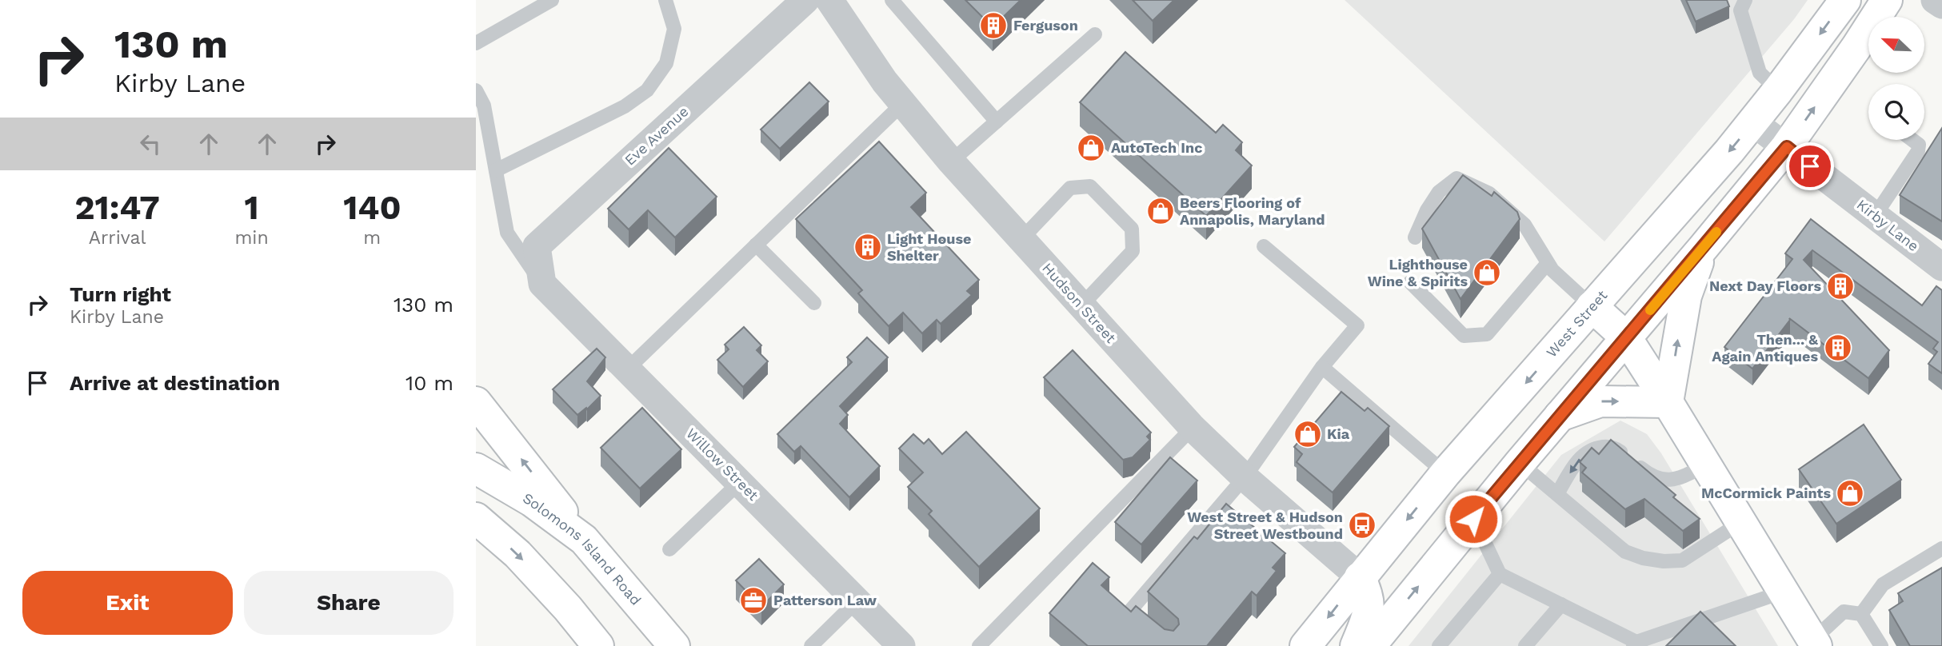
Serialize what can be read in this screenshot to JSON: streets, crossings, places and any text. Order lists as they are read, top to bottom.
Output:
{
  "streets": {
    "main road": ["West Street", "Solomons Island Road"],
    "street": [
      "Eve Avenue",
      "Kirby Lane",
      "Hudson Street",
      "Willow Street"
    ]
  },
  "crossings": [
    ["Eve Avenue", "Willow Street"],
    ["Kirby Lane", "West Street"],
    ["Hudson Street", "West Street"]
  ],
  "places": {
    "building": [
      "Ferguson",
      "Light House Shelter",
      "Next Day Floors",
      "Then... & Again Antiques"
    ],
    "shop": [
      "AutoTech Inc",
      "Beers Flooring of Annapolis, Maryland",
      "Lighthouse Wine & Spirits",
      "Kia",
      "McCormick Paints"
    ],
    "bus stop": ["West Street & Hudson Street Westbound"],
    "office": ["Patterson Law"]
  },
  "north": "top left",
  "page": {
    "turn": ["130 m", "Kirby Lane"],
    "eta": [
      "21:47",
      "Arrival",
      "1",
      "min",
      "140",
      "m"
    ],
    "list": [
      {
        "name": "Turn right",
        "note": "Kirby Lane",
        "value": "130 m"
      },
      {
        "name": "Arrive at destination",
        "value": "10 m"
      }
    ],
    "buttons": ["Exit", "Share"]
  }
}
